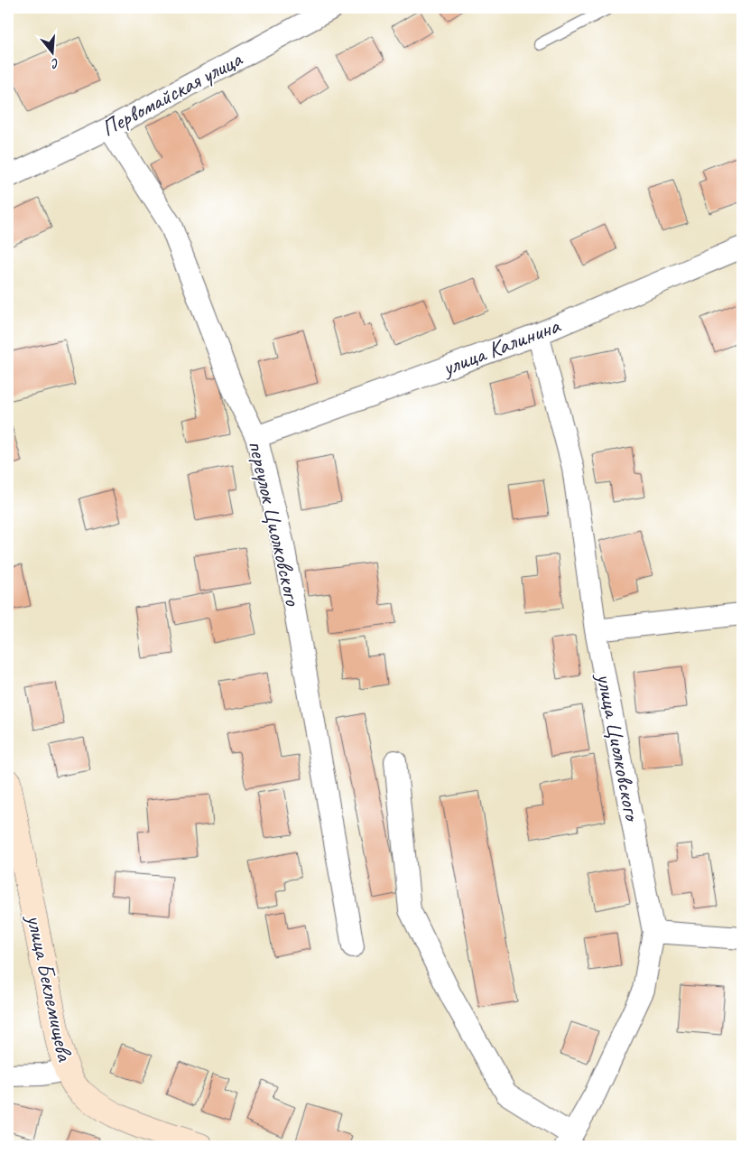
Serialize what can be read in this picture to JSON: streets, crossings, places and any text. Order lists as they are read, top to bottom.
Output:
{
  "streets": {
    "main road": ["улица Беклемищева"],
    "street": [
      "Первомайская улица",
      "улица Калинина",
      "переулок Циолковского",
      "улица Циолковского"
    ]
  },
  "crossings": [
    ["Первомайская улица", "переулок Циолковского"],
    ["улица Калинина", "переулок Циолковского"],
    ["улица Калинина", "улица Циолковского"]
  ],
  "north": "bottom"
}
